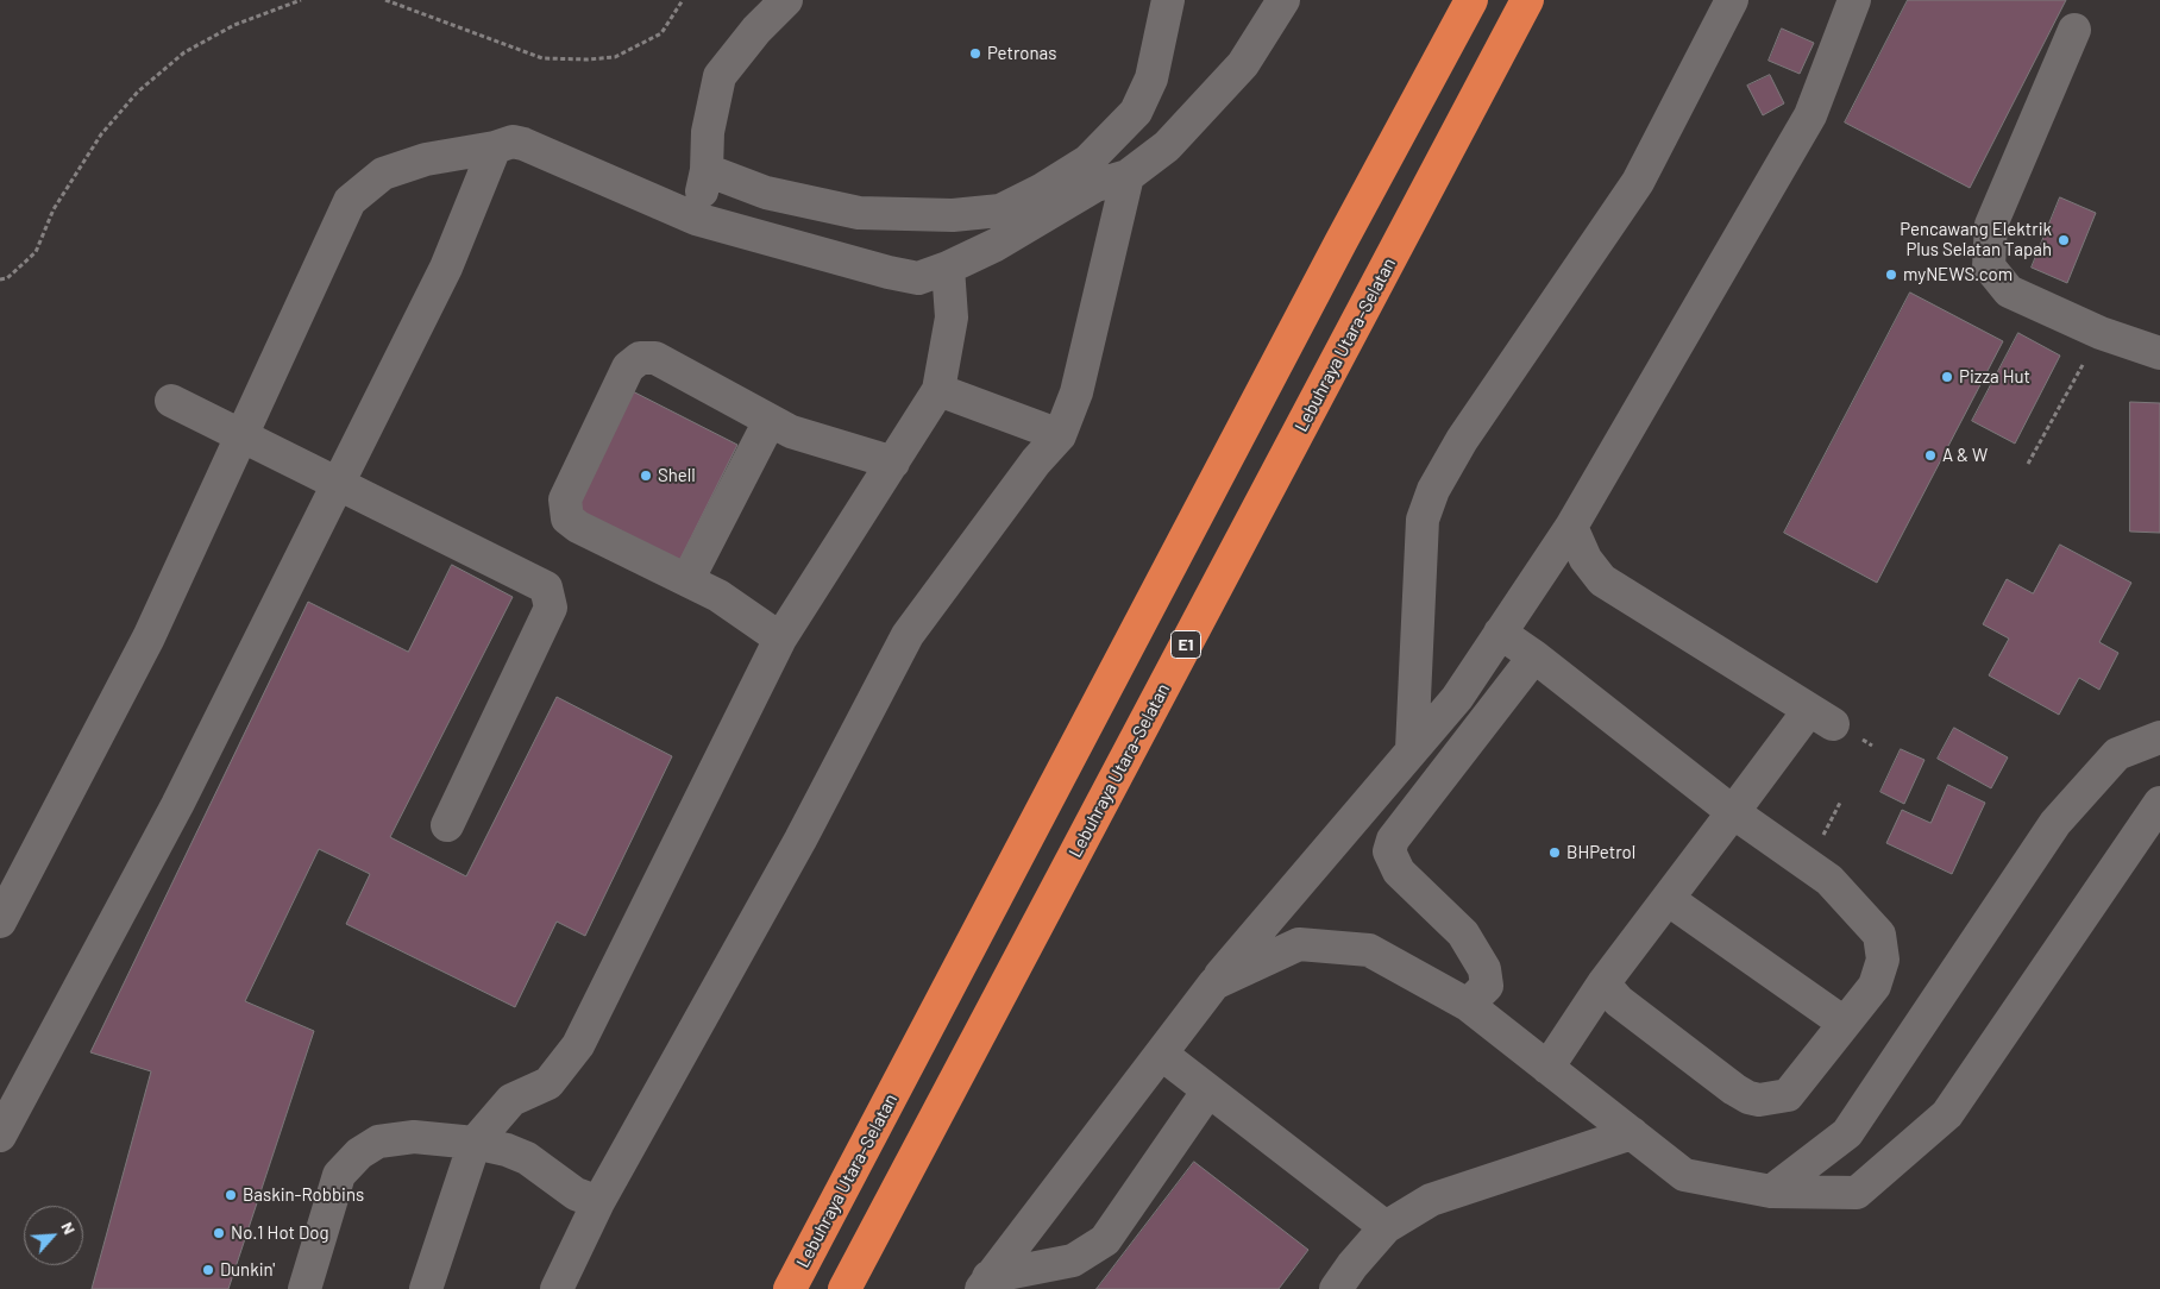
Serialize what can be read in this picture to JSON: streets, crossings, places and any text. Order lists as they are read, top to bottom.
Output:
{
  "streets": {
    "highway": ["Lebuhraya Utara–Selatan", "E1"]
  },
  "places": [
    "Petronas",
    "Pencawang Elektrik Plus Selatan Tapah",
    "myNEWS.com",
    "Pizza Hut",
    "A & W",
    "Shell",
    "BHPetrol",
    "Baskin-Robbins",
    "No.1 Hot Dog",
    "Dunkin'"
  ],
  "north": "top right"
}
